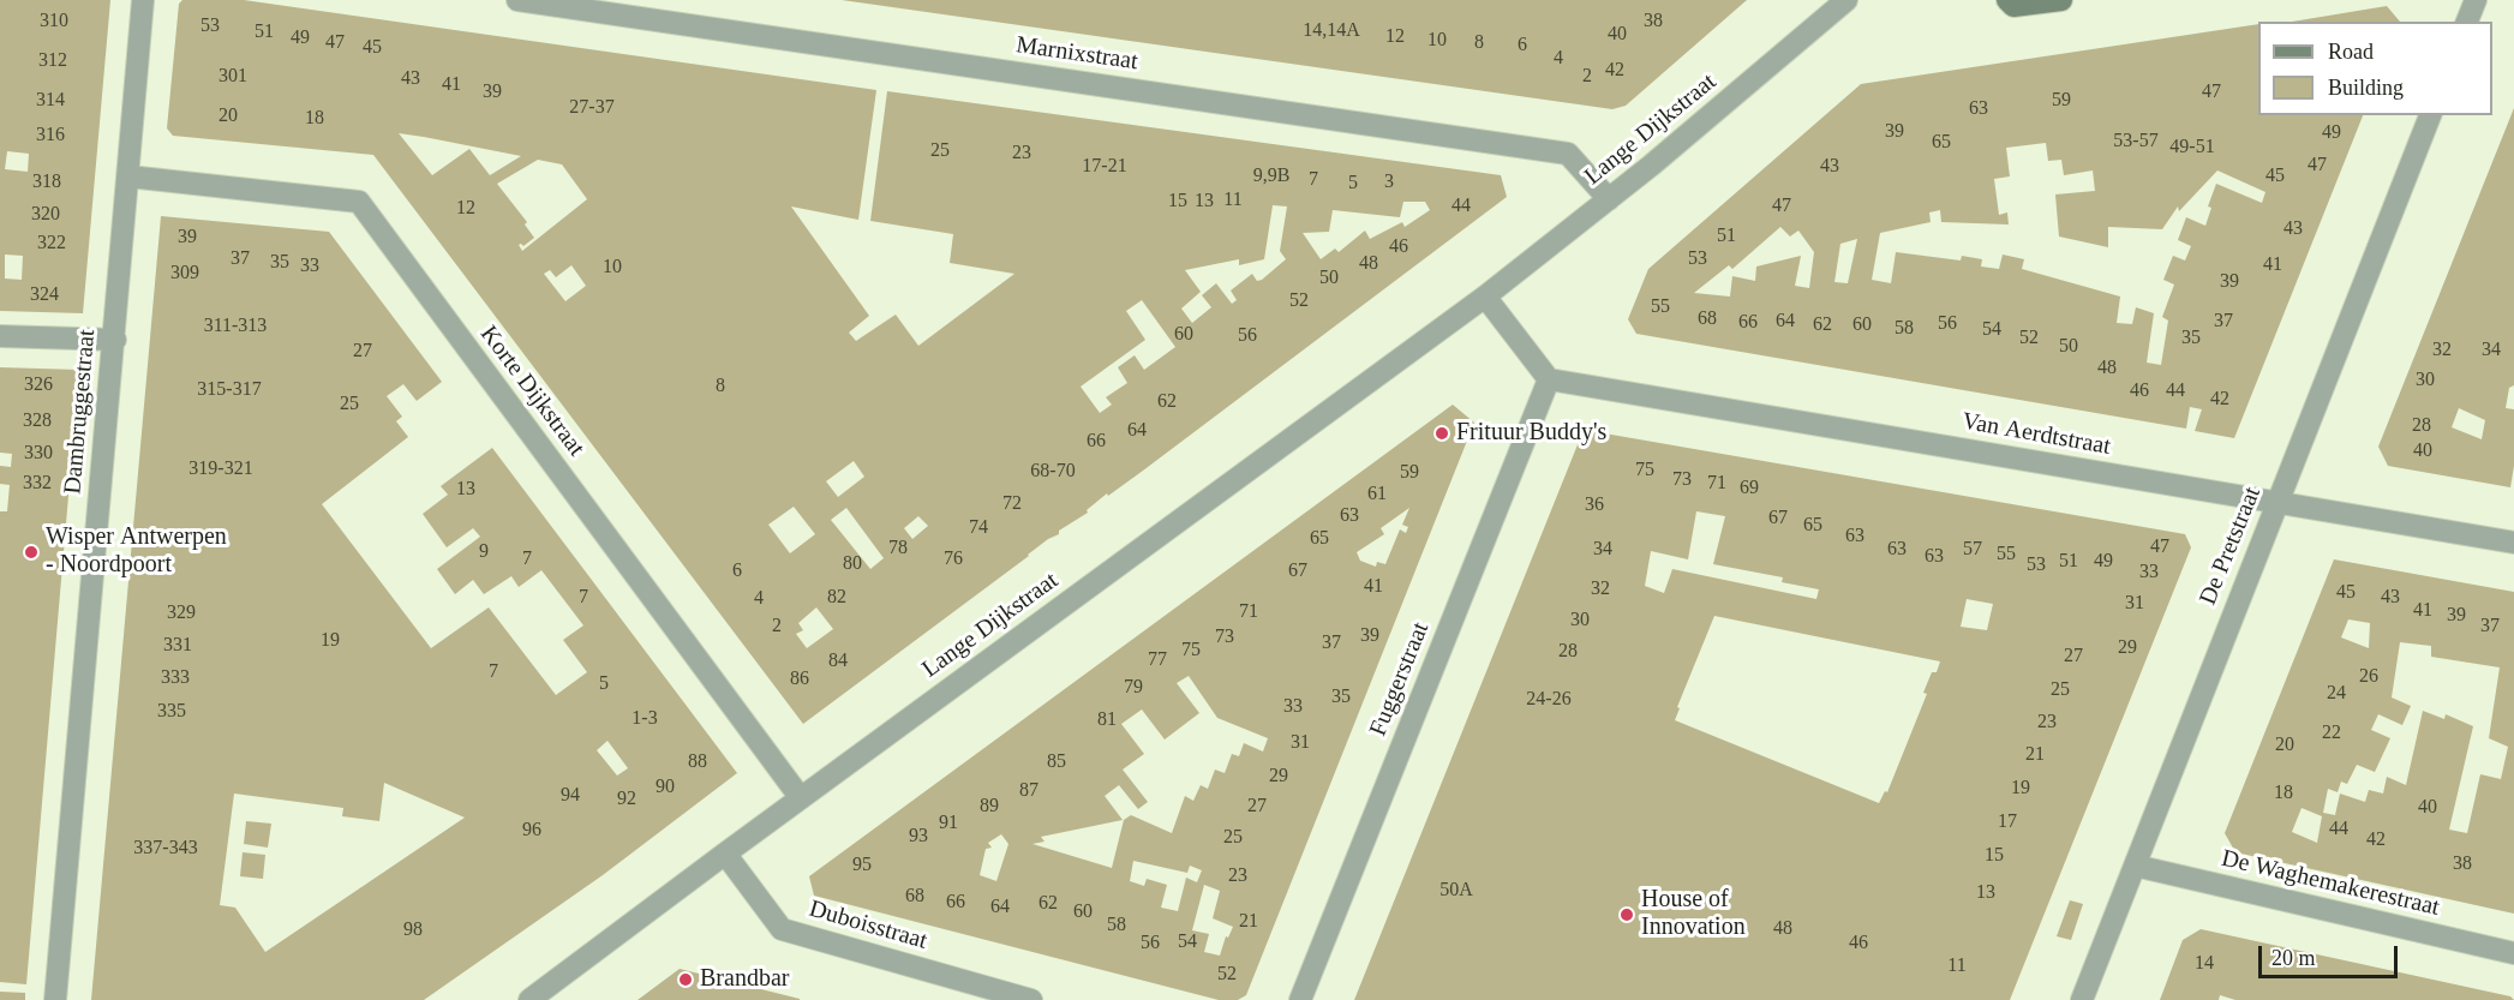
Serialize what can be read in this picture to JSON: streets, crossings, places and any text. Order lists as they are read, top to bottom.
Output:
{
  "streets": {
    "street": [
      "Marnixstraat",
      "Lange Dijkstraat",
      "Korte Dijkstraat",
      "Dambruggestraat",
      "Van Aerdtstraat",
      "De Pretstraat",
      "Fuggerstraat",
      "De Waghemakerestraat",
      "Duboisstraat"
    ]
  },
  "crossings": [
    ["Marnixstraat", "Lange Dijkstraat"],
    ["Lange Dijkstraat", "Korte Dijkstraat"],
    ["Lange Dijkstraat", "Duboisstraat"],
    ["Korte Dijkstraat", "Dambruggestraat"],
    ["Van Aerdtstraat", "De Pretstraat"],
    ["Van Aerdtstraat", "Fuggerstraat"],
    ["De Pretstraat", "De Waghemakerestraat"]
  ],
  "places": [
    "Frituur Buddy's",
    "Wisper Antwerpen - Noordpoort",
    "House of Innovation",
    "Brandbar"
  ],
  "house_numbers": [
    "310",
    "38",
    "53",
    "14,14A",
    "51",
    "40",
    "12",
    "49",
    "10",
    "47",
    "8",
    "6",
    "45",
    "4",
    "312",
    "42",
    "301",
    "2",
    "43",
    "41",
    "39",
    "47",
    "314",
    "59",
    "27-37",
    "63",
    "20",
    "18",
    "39",
    "49",
    "316",
    "53-57",
    "65",
    "49-51",
    "25",
    "23",
    "47",
    "17-21",
    "43",
    "9,9B",
    "45",
    "7",
    "318",
    "3",
    "5",
    "11",
    "15",
    "13",
    "44",
    "47",
    "12",
    "320",
    "43",
    "51",
    "39",
    "322",
    "46",
    "37",
    "53",
    "35",
    "48",
    "41",
    "33",
    "10",
    "309",
    "50",
    "39",
    "324",
    "52",
    "55",
    "68",
    "64",
    "37",
    "66",
    "56",
    "62",
    "60",
    "311-313",
    "58",
    "54",
    "60",
    "56",
    "52",
    "35",
    "50",
    "32",
    "34",
    "27",
    "48",
    "30",
    "326",
    "8",
    "315-317",
    "46",
    "44",
    "42",
    "62",
    "25",
    "328",
    "28",
    "64",
    "66",
    "40",
    "330",
    "319-321",
    "75",
    "68-70",
    "59",
    "73",
    "332",
    "71",
    "69",
    "13",
    "61",
    "72",
    "36",
    "63",
    "67",
    "65",
    "74",
    "63",
    "65",
    "47",
    "78",
    "34",
    "63",
    "57",
    "9",
    "55",
    "63",
    "7",
    "76",
    "51",
    "49",
    "80",
    "53",
    "6",
    "67",
    "33",
    "41",
    "32",
    "45",
    "7",
    "82",
    "43",
    "4",
    "31",
    "41",
    "71",
    "329",
    "39",
    "30",
    "2",
    "37",
    "39",
    "73",
    "19",
    "37",
    "331",
    "29",
    "75",
    "28",
    "27",
    "77",
    "84",
    "7",
    "26",
    "333",
    "86",
    "5",
    "79",
    "25",
    "24",
    "35",
    "24-26",
    "33",
    "335",
    "1-3",
    "81",
    "23",
    "22",
    "31",
    "20",
    "21",
    "88",
    "85",
    "29",
    "90",
    "19",
    "87",
    "18",
    "94",
    "92",
    "89",
    "27",
    "40",
    "17",
    "91",
    "44",
    "96",
    "93",
    "25",
    "42",
    "337-343",
    "15",
    "38",
    "95",
    "23",
    "50A",
    "13",
    "68",
    "66",
    "62",
    "64",
    "60",
    "21",
    "58",
    "48",
    "98",
    "54",
    "56",
    "46",
    "14",
    "11",
    "52"
  ],
  "legend": ["Road", "Building"],
  "scale_bar": "20 m"
}
